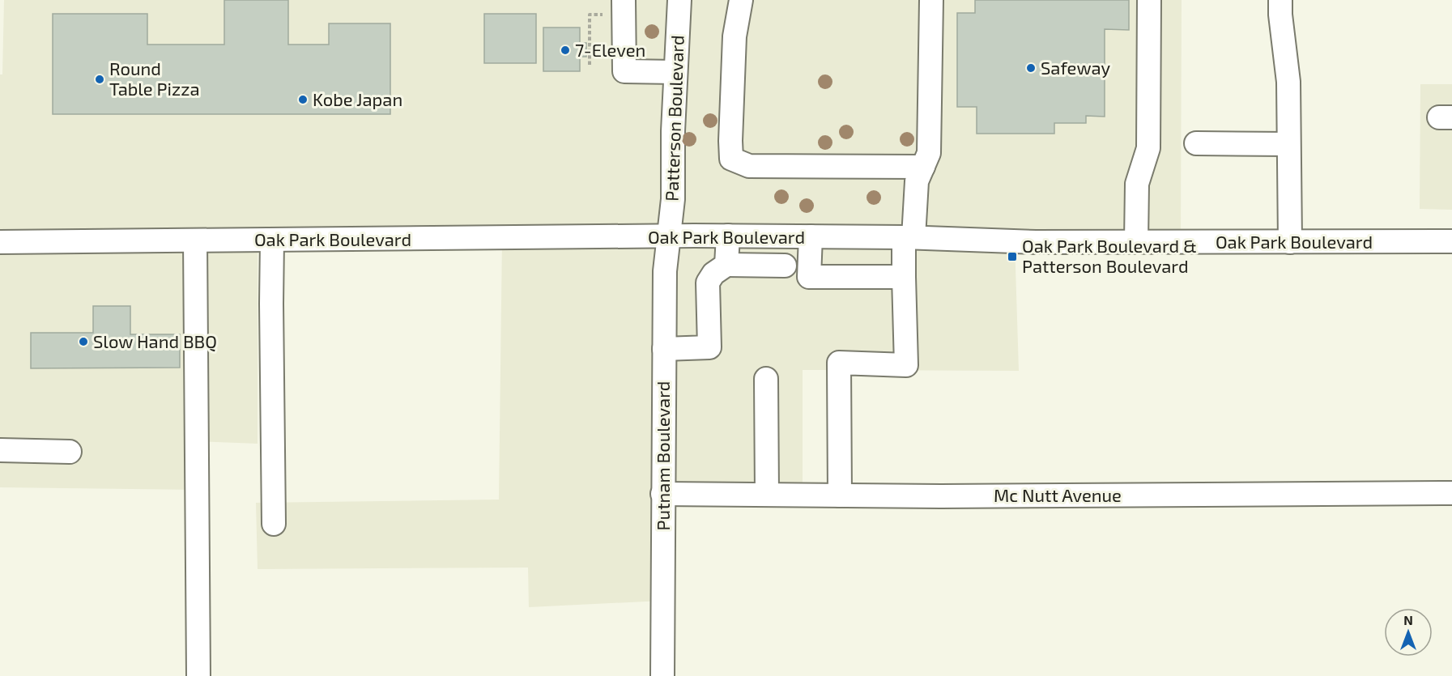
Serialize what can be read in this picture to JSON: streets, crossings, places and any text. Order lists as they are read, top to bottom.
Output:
{
  "streets": {
    "street": [
      "Patterson Boulevard",
      "Oak Park Boulevard",
      "Putnam Boulevard",
      "Mc Nutt Avenue"
    ]
  },
  "crossings": [
    ["Patterson Boulevard", "Oak Park Boulevard"],
    ["Patterson Boulevard", "Putnam Boulevard"],
    ["Oak Park Boulevard", "Putnam Boulevard"],
    ["Putnam Boulevard", "Mc Nutt Avenue"]
  ],
  "places": {
    "other": [
      "7-Eleven",
      "Safeway",
      "Round Table Pizza",
      "Kobe Japan",
      "Slow Hand BBQ"
    ],
    "transit": ["Oak Park Boulevard & Patterson Boulevard"]
  },
  "north": "top"
}
